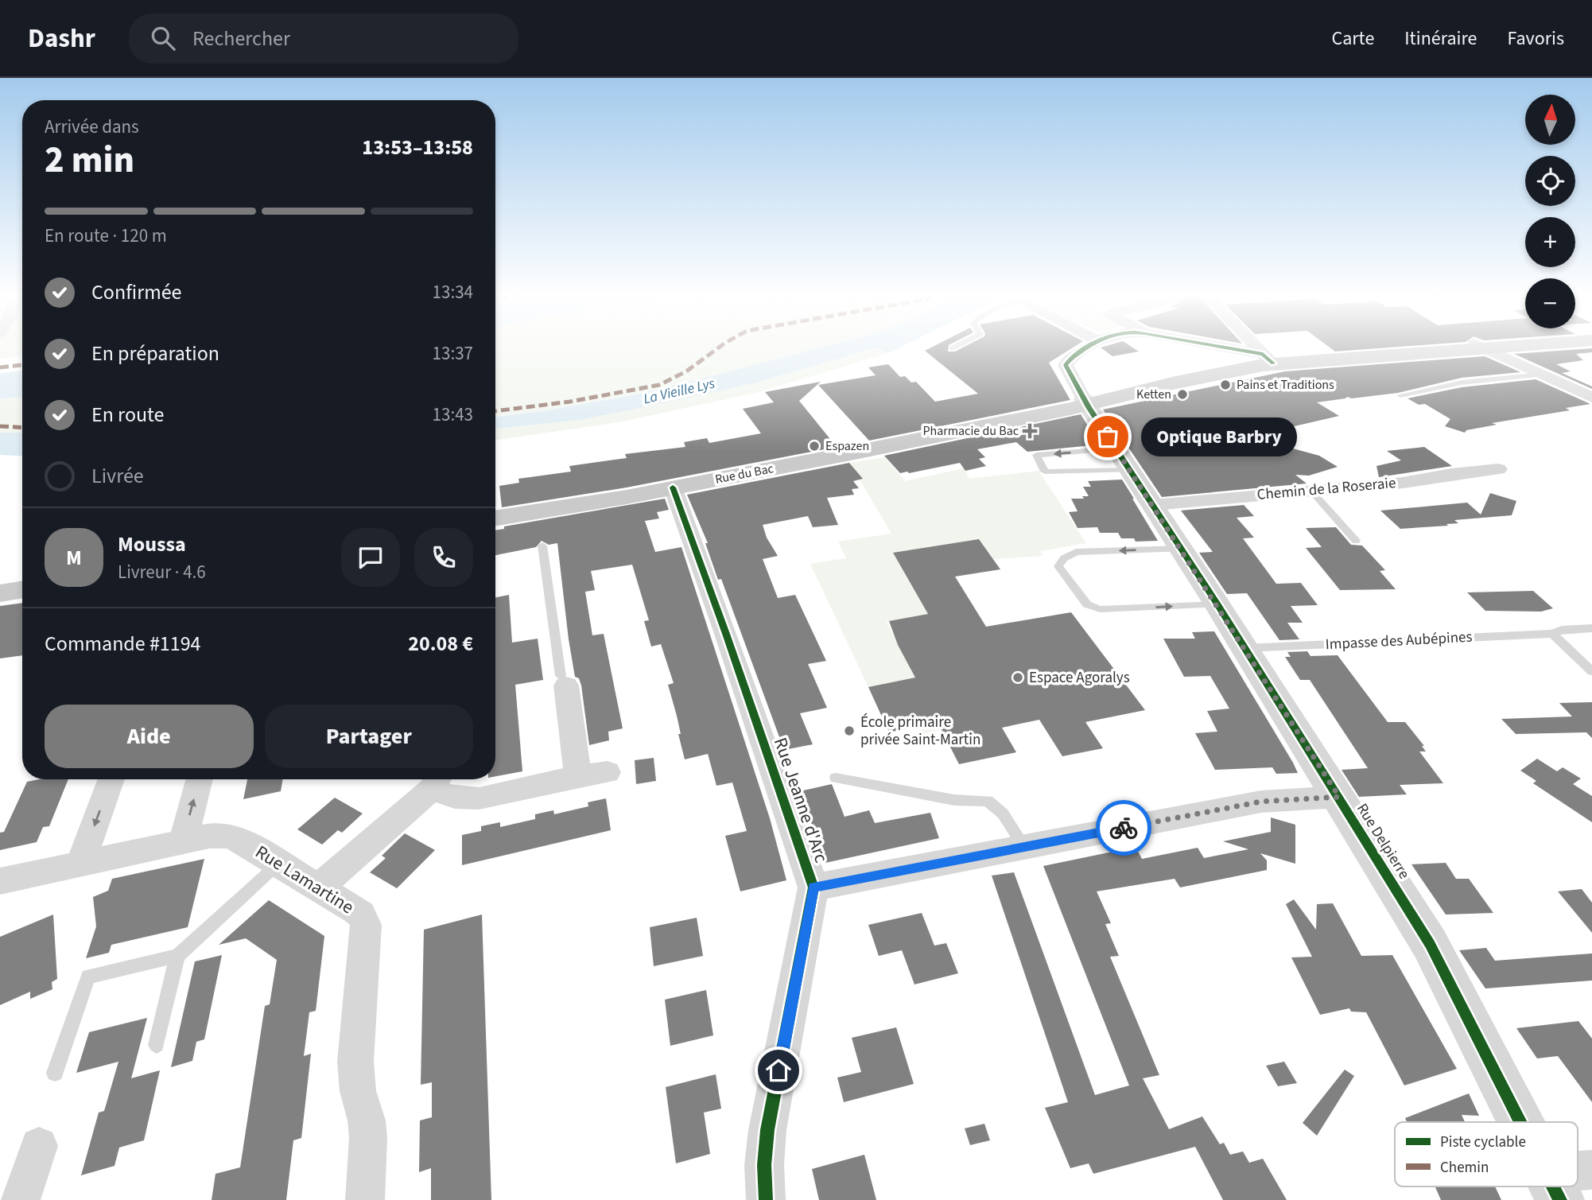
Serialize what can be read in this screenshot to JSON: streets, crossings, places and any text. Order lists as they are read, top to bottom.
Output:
{
  "streets": {
    "main road": ["Rue du Bac"],
    "street": [
      "Chemin de la Roseraie",
      "Rue Jeanne d'Arc",
      "Rue Delpierre",
      "Rue Lamartine"
    ],
    "lane": ["Impasse des Aubépines"]
  },
  "crossings": [
    ["Rue du Bac", "Rue Jeanne d'Arc"],
    ["Rue du Bac", "Rue Delpierre"],
    ["Chemin de la Roseraie", "Rue Delpierre"],
    ["Impasse des Aubépines", "Rue Delpierre"]
  ],
  "water": ["La Vieille Lys"],
  "places": {
    "other": [
      "Pains et Traditions",
      "Ketten",
      "Optique Barbry",
      "Espazen",
      "Espace Agoralys",
      "École primaire privée Saint-Martin"
    ],
    "health": ["Pharmacie du Bac"]
  },
  "legend": ["Piste cyclable", "Chemin"],
  "north": "top",
  "page": {
    "header": "Dashr",
    "search": "Rechercher",
    "nav": ["Carte", "Itinéraire", "Favoris"],
    "map_buttons": ["+", "−"],
    "heading": ["2 min", "Arrivée dans", "13:53–13:58"],
    "panel": [
      "Moussa",
      "Livreur · 4.6",
      "Commande #1194",
      "20.08 €"
    ],
    "bar": "En route · 120 m",
    "list": [
      ["Confirmée", "13:34"],
      ["En préparation", "13:37"],
      ["En route", "13:43"],
      "Livrée"
    ],
    "bubble": "Optique Barbry",
    "round": "M",
    "buttons": ["Aide", "Partager"]
  }
}
